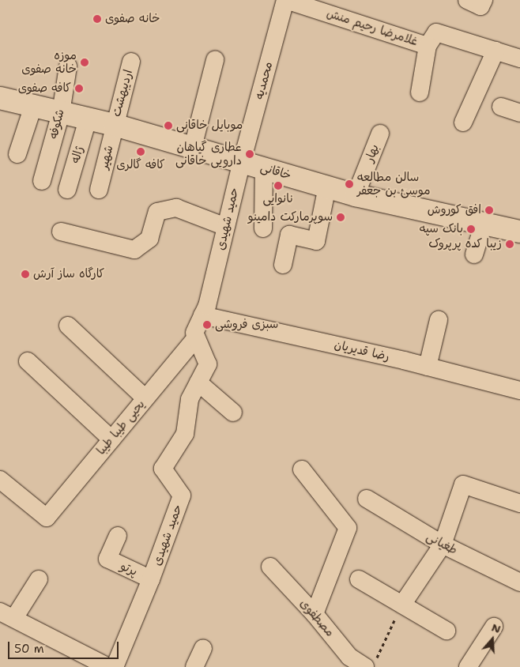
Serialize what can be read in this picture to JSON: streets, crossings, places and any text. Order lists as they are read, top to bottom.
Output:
{
  "streets": {
    "street": [
      "غلامرضا رحیم منش",
      "محمدیه",
      "اردیبهشت",
      "شکوفه",
      "بهار",
      "ژاله",
      "شهیر",
      "خاقانی",
      "حمید شهیدی",
      "رضا قدیریان",
      "یحیی طیبا طیبا",
      "طغیانی",
      "پرتو",
      "مصطفوی"
    ]
  },
  "crossings": [
    ["غلامرضا رحیم منش", "محمدیه"],
    ["محمدیه", "خاقانی"],
    ["محمدیه", "حمید شهیدی"],
    ["اردیبهشت", "شهیر"],
    ["اردیبهشت", "خاقانی"],
    ["شکوفه", "خاقانی"],
    ["بهار", "خاقانی"],
    ["ژاله", "خاقانی"],
    ["شهیر", "خاقانی"],
    ["خاقانی", "حمید شهیدی"],
    ["حمید شهیدی", "رضا قدیریان"],
    ["حمید شهیدی", "یحیی طیبا طیبا"],
    ["حمید شهیدی", "پرتو"]
  ],
  "places": [
    "خانه صفوی",
    "موزه خانه صفوی",
    "کافه صفوی",
    "موبایل خاقانی",
    "کافه گالری",
    "عطاری گیاهان دارویی خاقانی",
    "سالن مطالعه موسئ بن جعفر",
    "نانوایی",
    "افق کوروش",
    "سوپرمارکت دامینو",
    "بانک سپه",
    "زیبا کده پرپروک",
    "کارگاه ساز آرش",
    "سبزی فروشی"
  ],
  "scale_bar": "50 m",
  "north": "top"
}
